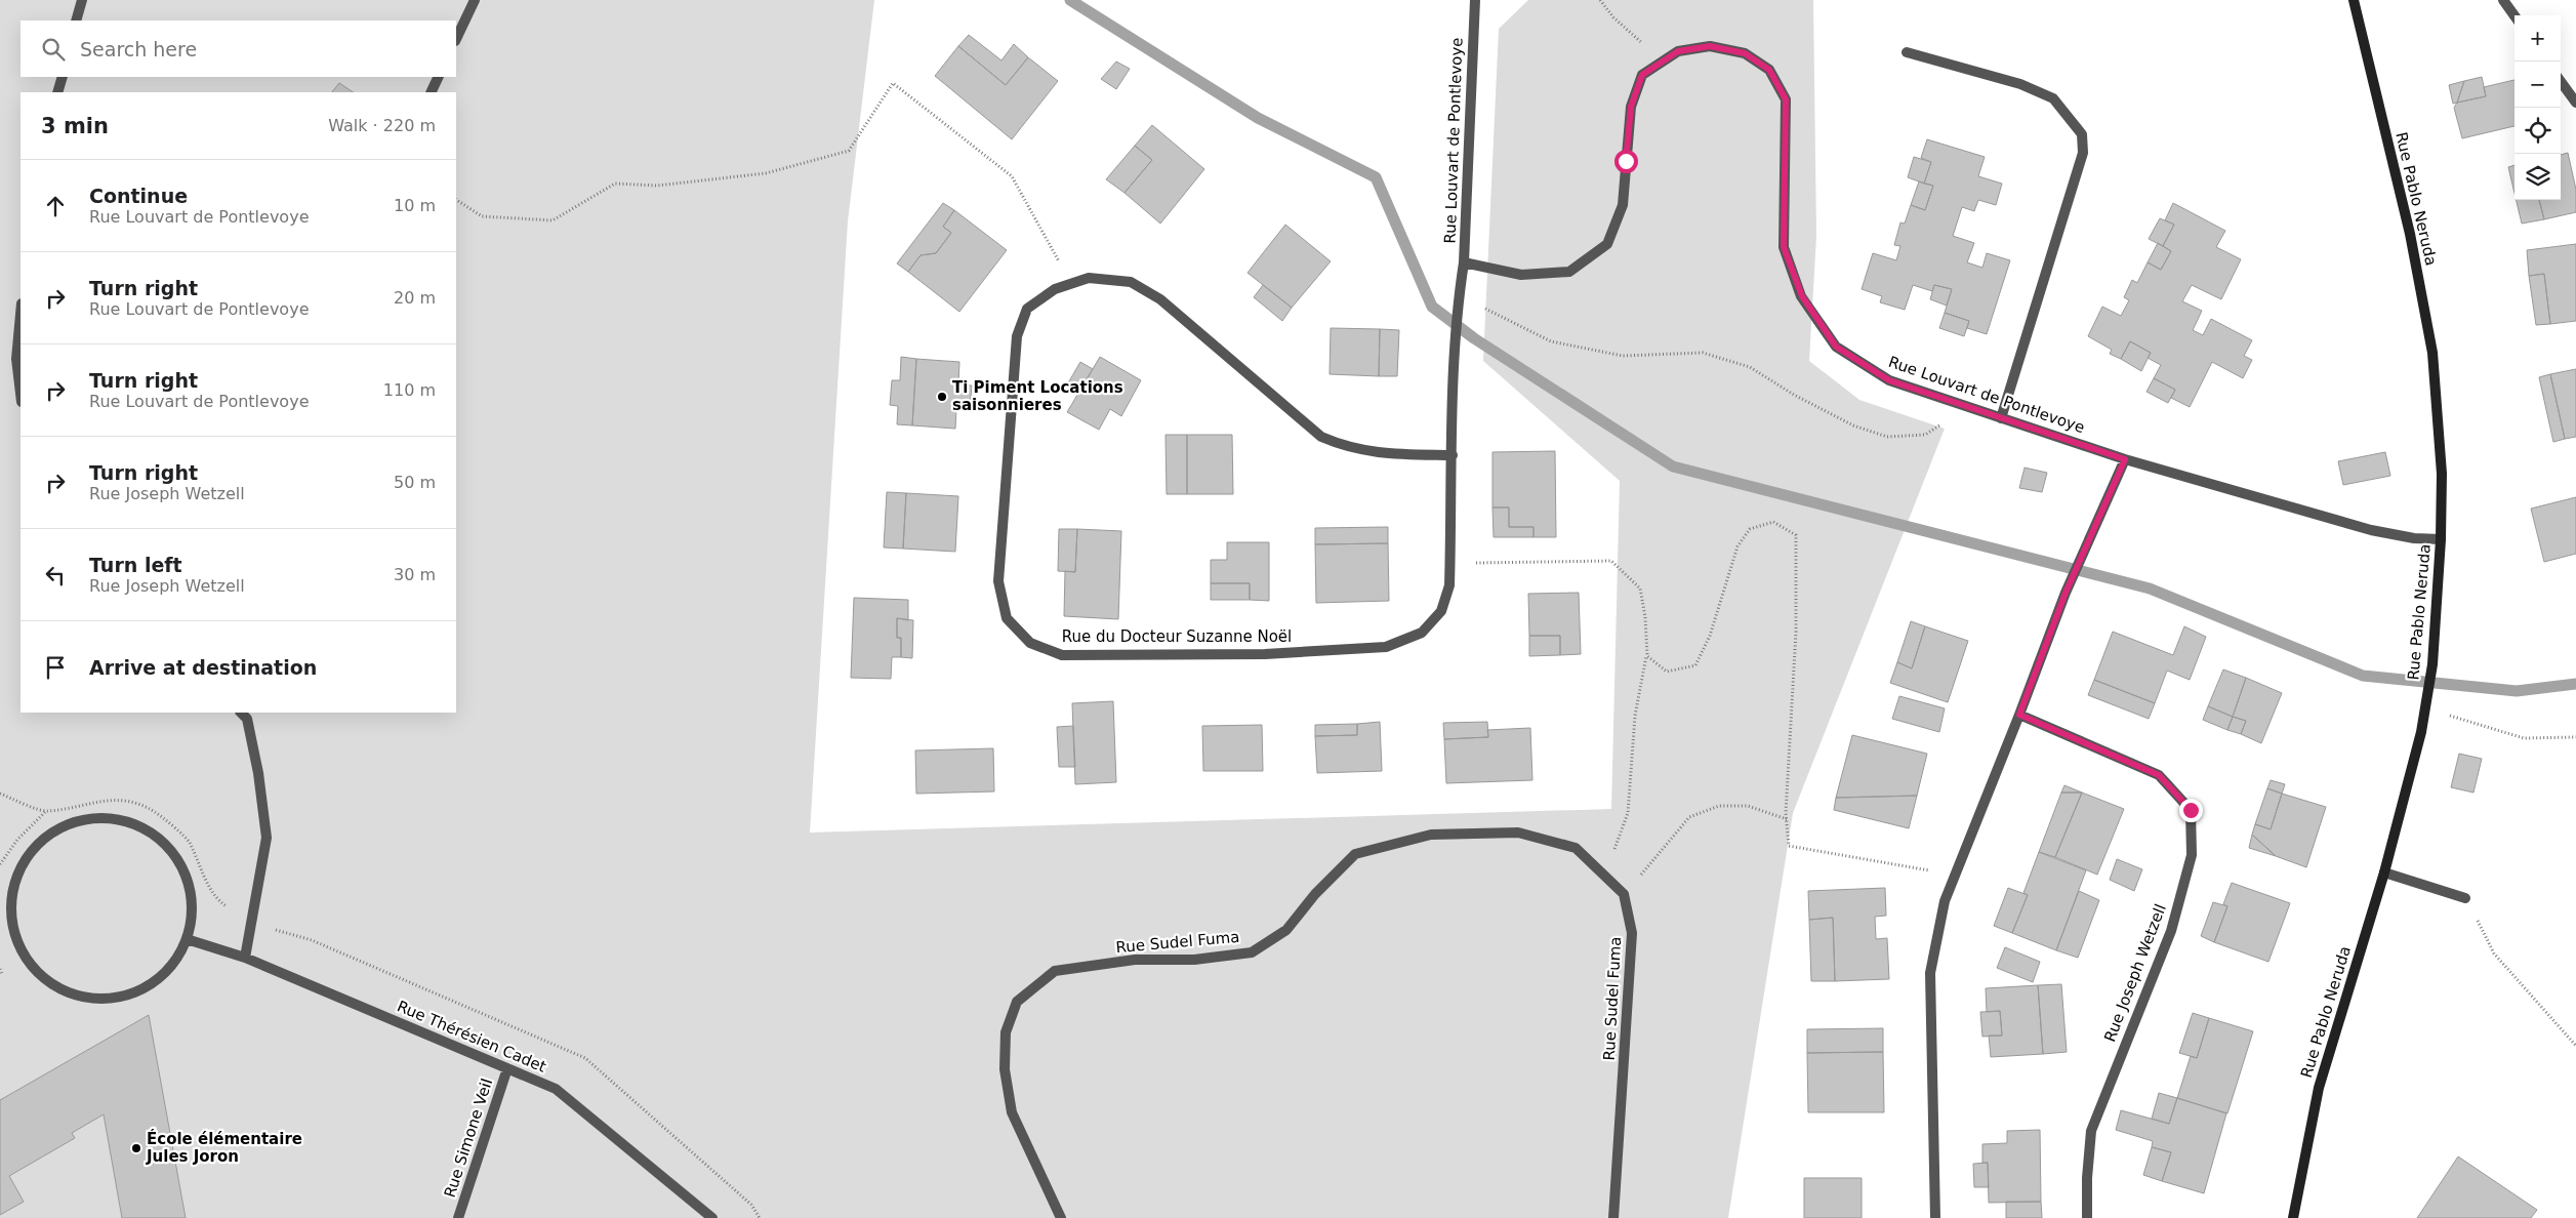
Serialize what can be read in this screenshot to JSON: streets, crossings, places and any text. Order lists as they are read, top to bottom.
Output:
{
  "streets": {
    "main road": ["Rue Pablo Neruda"],
    "street": [
      "Rue Louvart de Pontlevoye",
      "Rue du Docteur Suzanne Noël",
      "Rue Sudel Fuma",
      "Rue Joseph Wetzell",
      "Rue Thérésien Cadet",
      "Rue Simone Veil"
    ]
  },
  "crossings": [
    ["Rue Louvart de Pontlevoye", "Rue Pablo Neruda"],
    ["Rue Louvart de Pontlevoye", "Rue du Docteur Suzanne Noël"],
    ["Rue Thérésien Cadet", "Rue Simone Veil"]
  ],
  "places": ["Ti Piment Locations saisonnieres", "École élémentaire Jules Joron"],
  "page": {
    "map_buttons": ["+", "−"],
    "search": "Search here",
    "heading": ["3 min", "Walk · 220 m"],
    "list": [
      ["Continue", "Rue Louvart de Pontlevoye", "10 m"],
      ["Turn right", "Rue Louvart de Pontlevoye", "20 m"],
      ["Turn right", "Rue Louvart de Pontlevoye", "110 m"],
      ["Turn right", "Rue Joseph Wetzell", "50 m"],
      ["Turn left", "Rue Joseph Wetzell", "30 m"],
      "Arrive at destination"
    ]
  }
}
